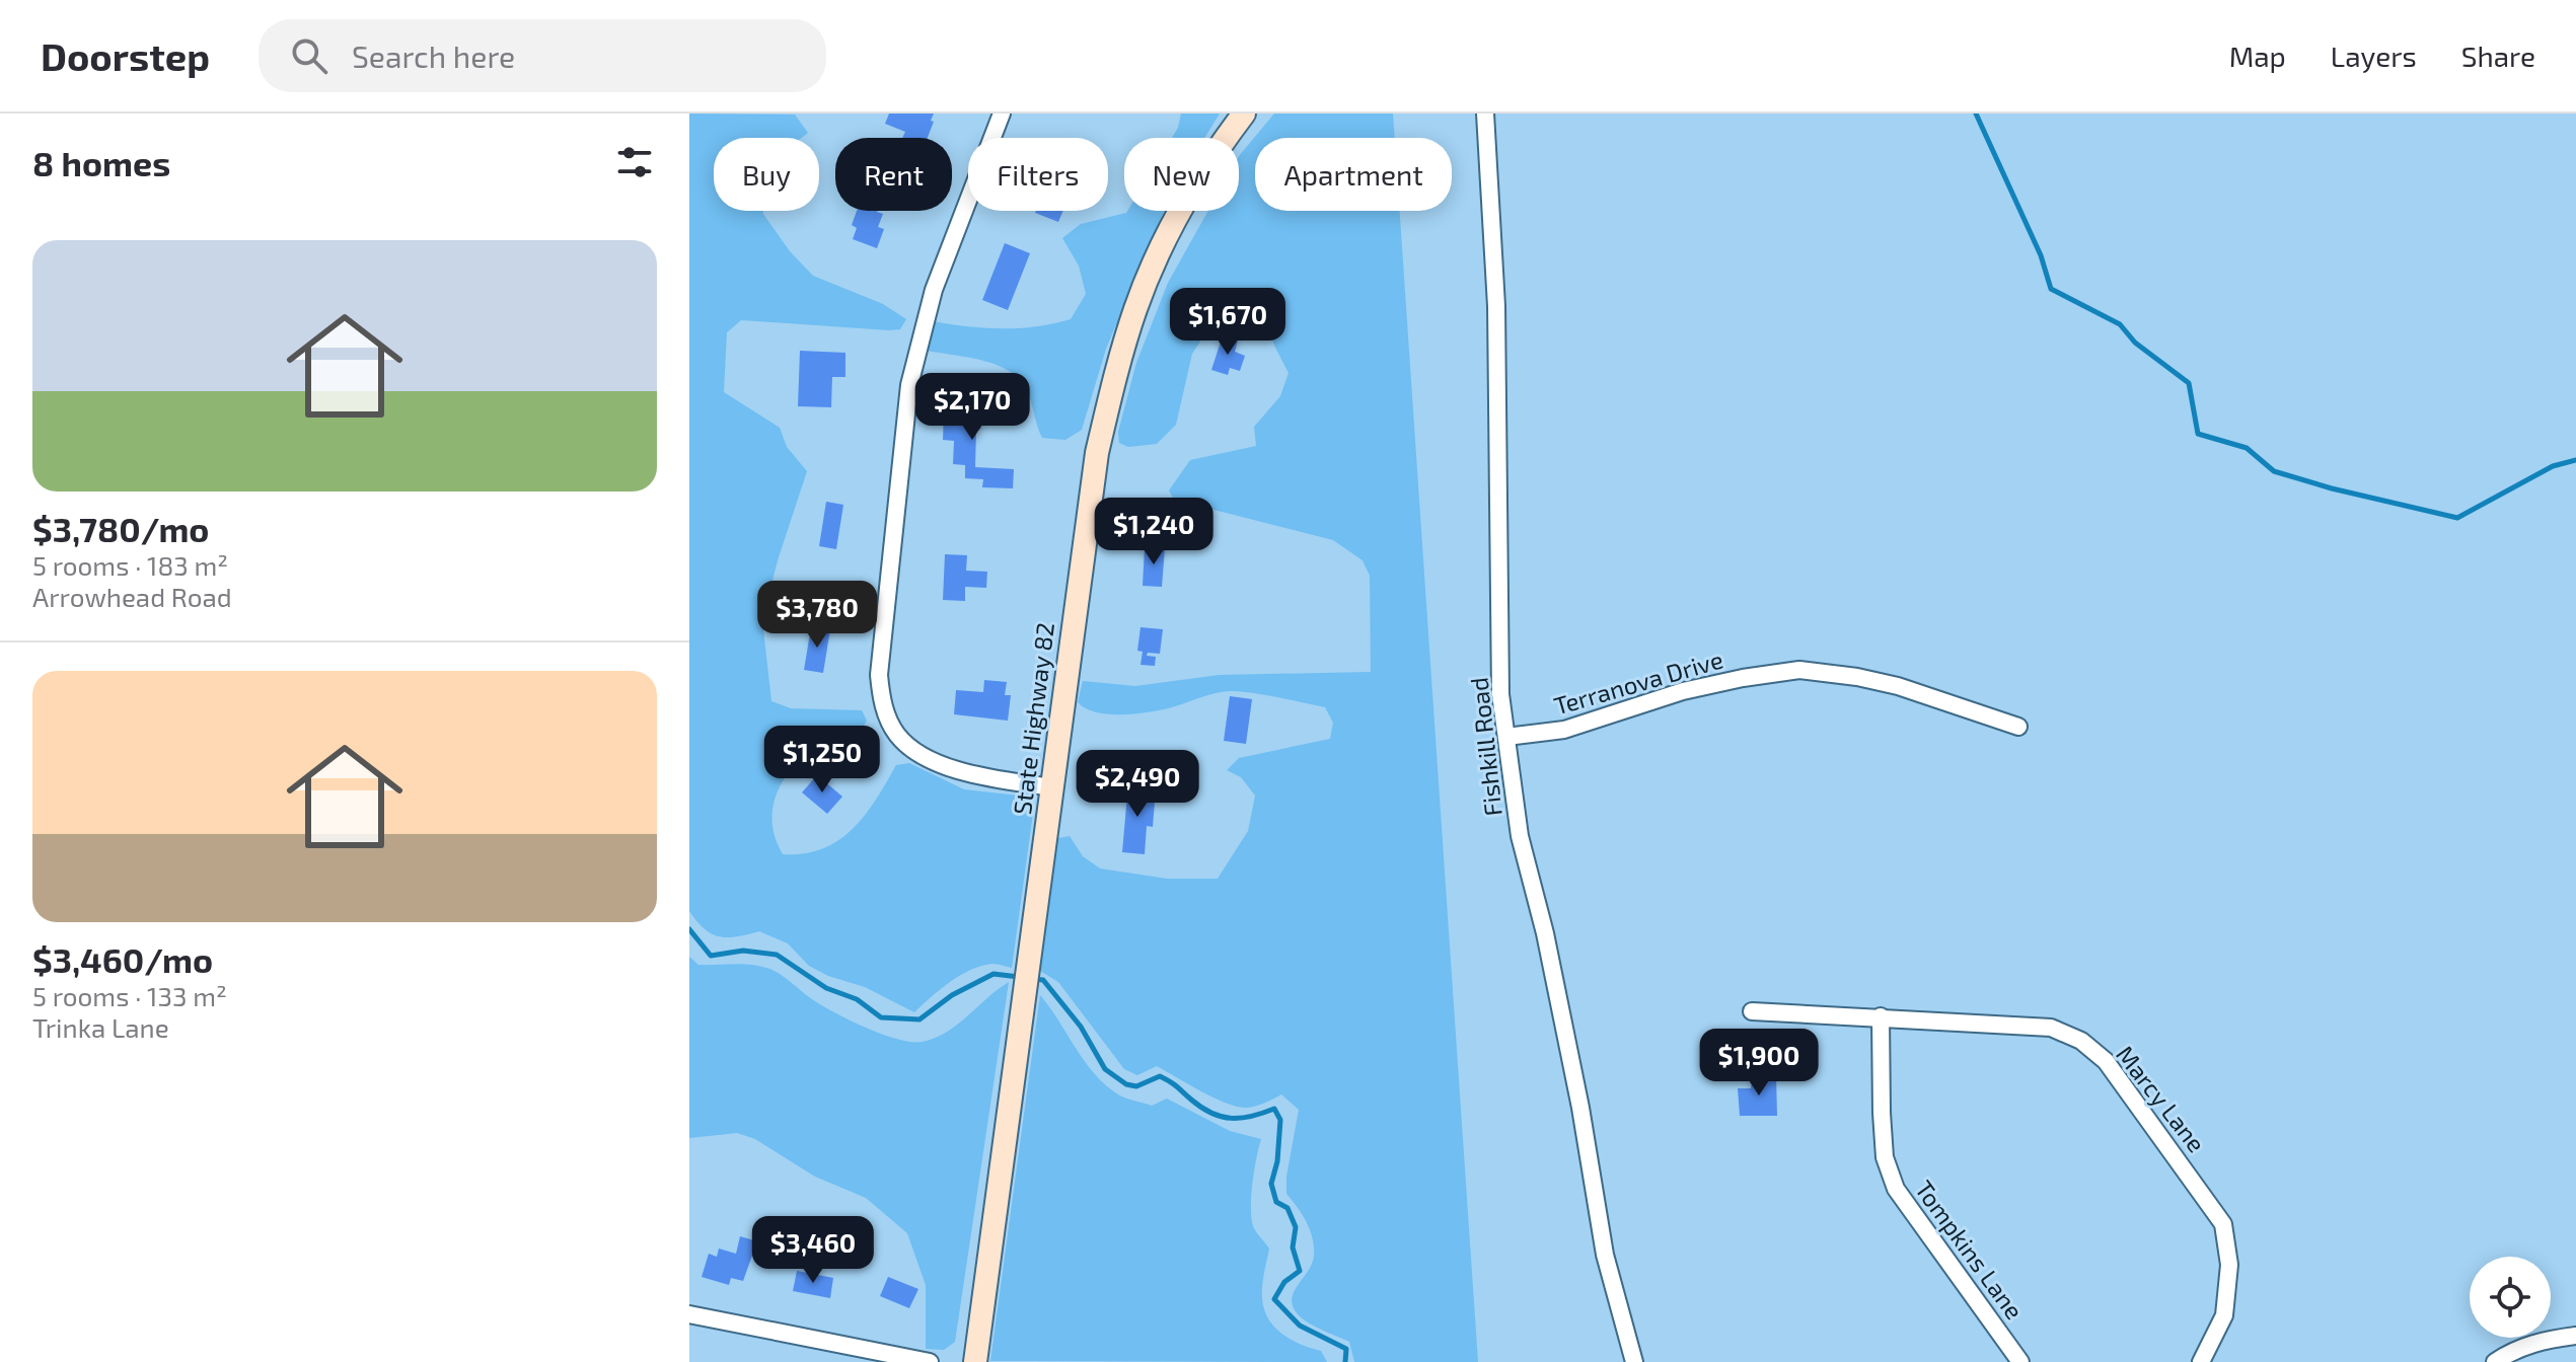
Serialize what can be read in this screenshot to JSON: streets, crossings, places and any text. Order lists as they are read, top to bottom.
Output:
{
  "streets": {
    "main road": ["State Highway 82"],
    "street": [
      "Terranova Drive",
      "Fishkill Road",
      "Marcy Lane",
      "Tompkins Lane"
    ]
  },
  "crossings": [
    ["Terranova Drive", "Fishkill Road"],
    ["Marcy Lane", "Tompkins Lane"]
  ],
  "page": {
    "header": "Doorstep",
    "search": "Search here",
    "nav": ["Map", "Layers", "Share"],
    "heading": "8 homes",
    "chip": [
      "Buy",
      "Rent",
      "Filters",
      "New",
      "Apartment"
    ],
    "list": [
      {
        "name": "$3,780/mo",
        "note": "5 rooms · 183 m² · Arrowhead Road"
      },
      {
        "name": "$3,460/mo",
        "note": "5 rooms · 133 m² · Trinka Lane"
      }
    ],
    "price": [
      "$1,670",
      "$2,170",
      "$1,240",
      "$3,780",
      "$1,250",
      "$2,490",
      "$1,900",
      "$3,460"
    ]
  }
}
